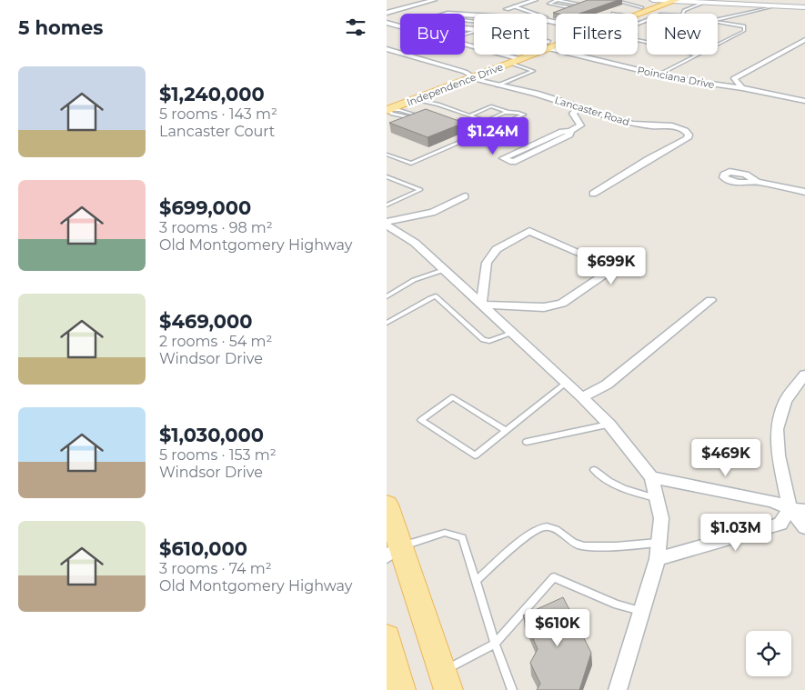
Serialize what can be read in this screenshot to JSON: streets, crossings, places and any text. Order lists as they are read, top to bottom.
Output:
{
  "streets": {
    "main road": ["Independence Drive"],
    "street": ["Poinciana Drive", "Lancaster Road"]
  },
  "crossings": [
    ["Poinciana Drive", "Independence Drive"],
    ["Independence Drive", "Lancaster Road"]
  ],
  "page": {
    "heading": "5 homes",
    "chip": [
      "Buy",
      "Rent",
      "Filters",
      "New"
    ],
    "list": [
      {
        "name": "$1,240,000",
        "note": "5 rooms · 143 m² · Lancaster Court"
      },
      {
        "name": "$699,000",
        "note": "3 rooms · 98 m² · Old Montgomery Highway"
      },
      {
        "name": "$469,000",
        "note": "2 rooms · 54 m² · Windsor Drive"
      },
      {
        "name": "$1,030,000",
        "note": "5 rooms · 153 m² · Windsor Drive"
      },
      {
        "name": "$610,000",
        "note": "3 rooms · 74 m² · Old Montgomery Highway"
      }
    ],
    "price": [
      "$1.24M",
      "$699K",
      "$469K",
      "$1.03M",
      "$610K"
    ]
  }
}
